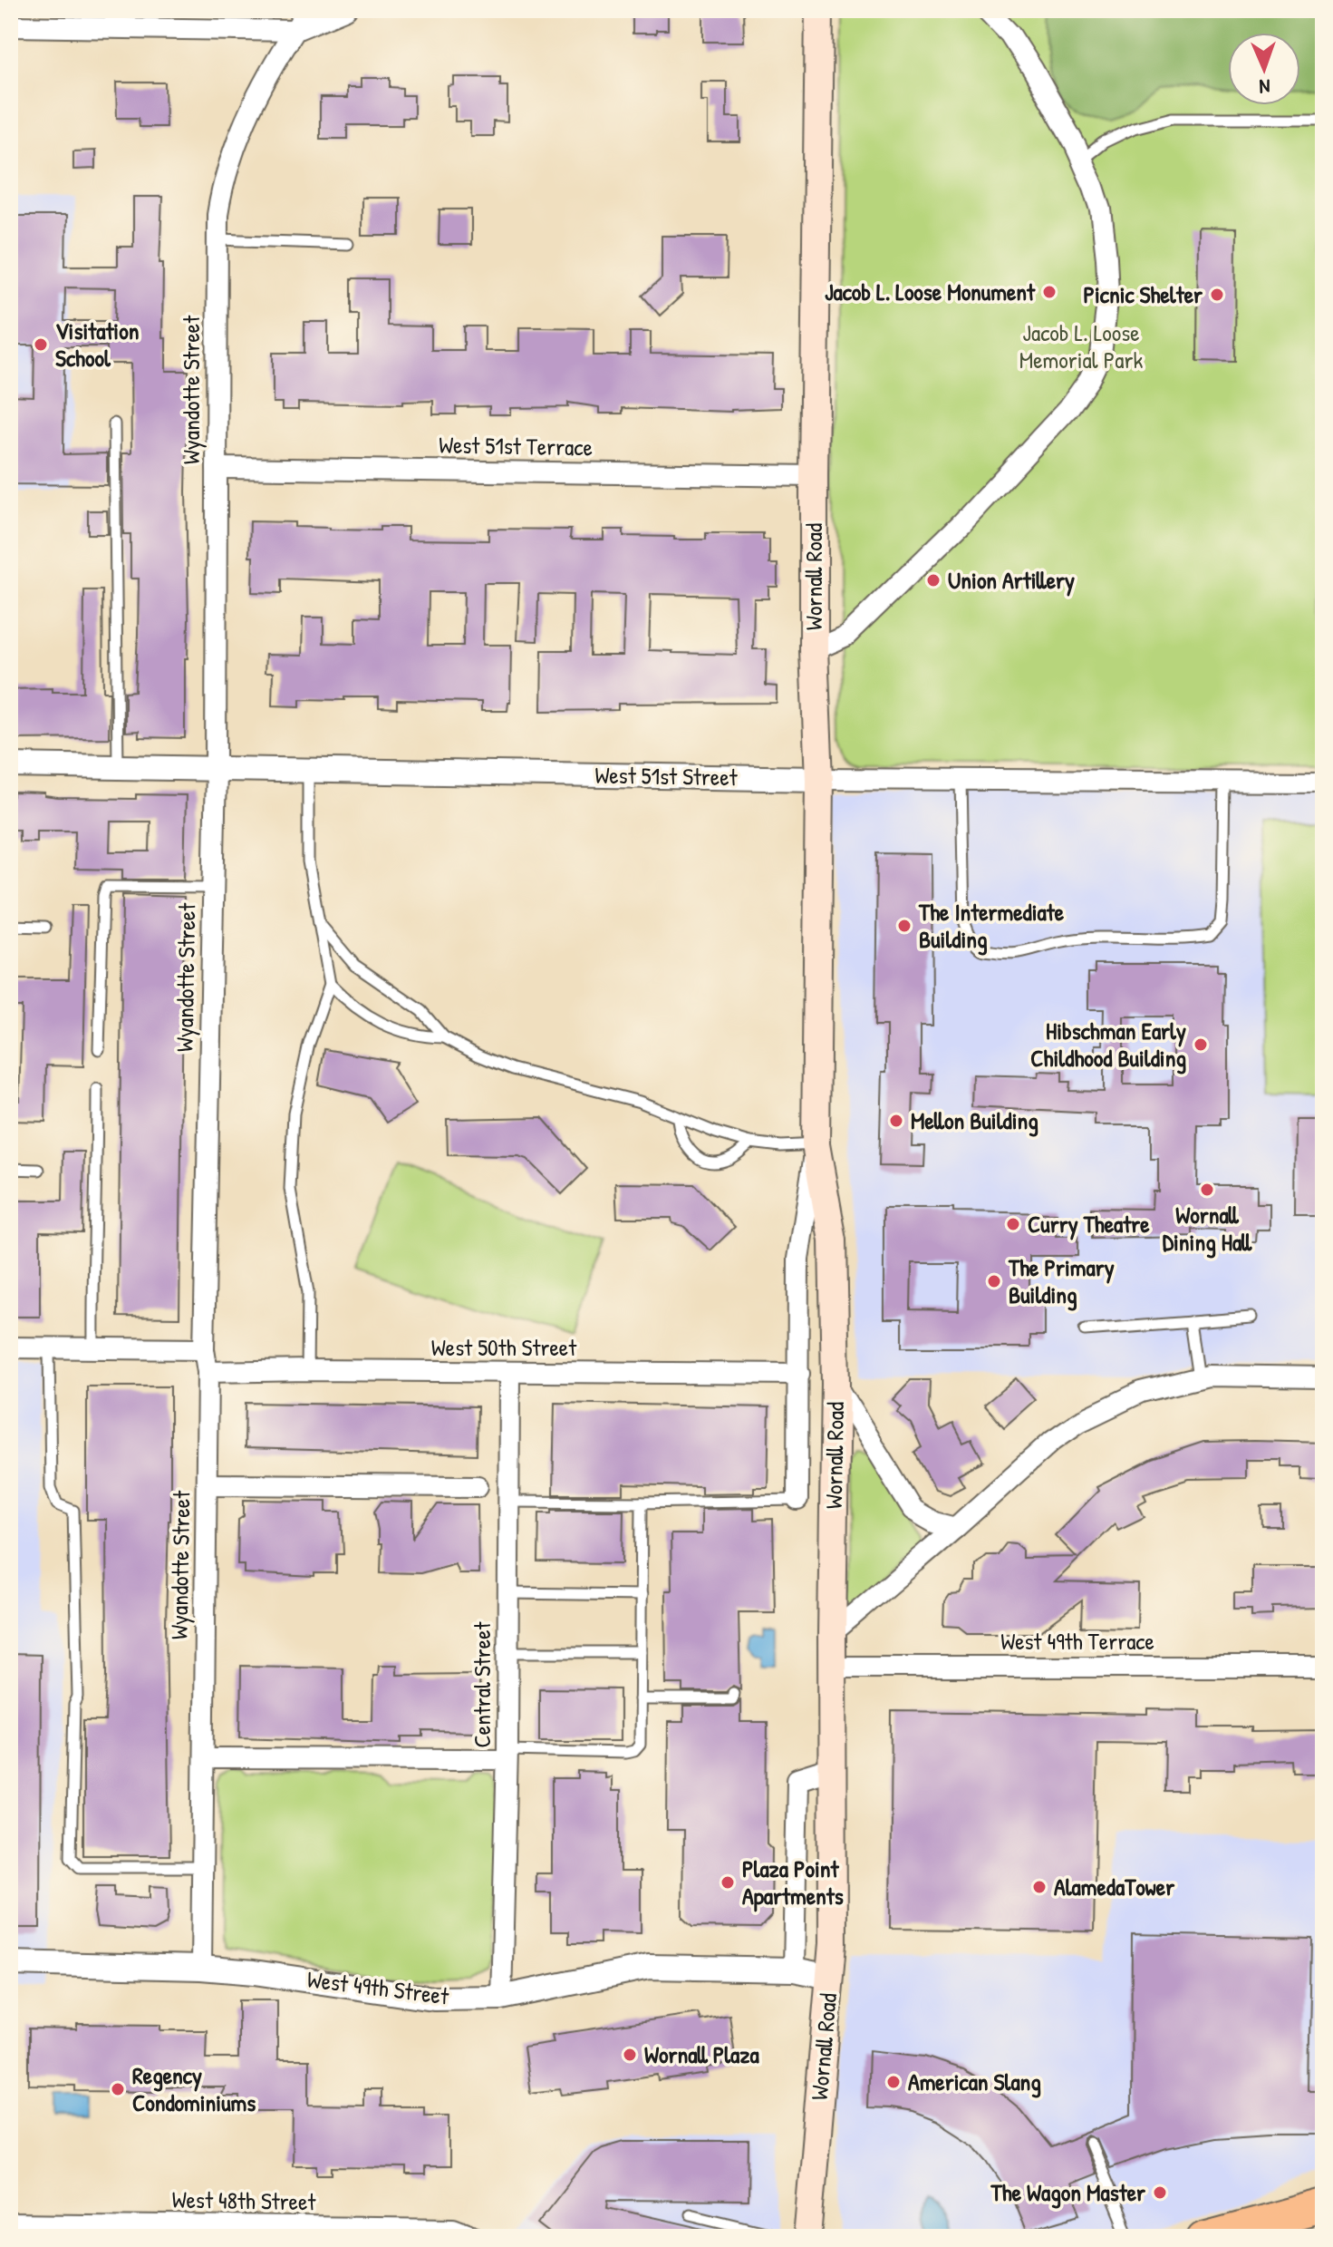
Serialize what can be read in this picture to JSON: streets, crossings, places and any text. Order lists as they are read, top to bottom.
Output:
{
  "streets": {
    "main road": ["Wornall Road"],
    "street": [
      "Wyandotte Street",
      "West 51st Terrace",
      "West 51st Street",
      "West 50th Street",
      "West 49th Terrace",
      "Central Street",
      "West 49th Street",
      "West 48th Street"
    ]
  },
  "crossings": [
    ["Wyandotte Street", "West 51st Terrace"],
    ["Wyandotte Street", "West 51st Street"],
    ["Wyandotte Street", "West 50th Street"],
    ["Wyandotte Street", "West 49th Street"],
    ["West 51st Terrace", "Wornall Road"],
    ["Wornall Road", "West 51st Street"],
    ["Wornall Road", "West 50th Street"],
    ["Wornall Road", "West 49th Terrace"],
    ["Wornall Road", "West 49th Street"],
    ["West 50th Street", "Central Street"],
    ["Central Street", "West 49th Street"]
  ],
  "parks": ["Jacob L. Loose Memorial Park"],
  "places": [
    "Jacob L. Loose Monument",
    "Picnic Shelter",
    "Visitation School",
    "Union Artillery",
    "The Intermediate Building",
    "Hibschman Early Childhood Building",
    "Mellon Building",
    "Wornall Dining Hall",
    "Curry Theatre",
    "The Primary Building",
    "Plaza Point Apartments",
    "AlamedaTower",
    "Wornall Plaza",
    "American Slang",
    "Regency Condominiums",
    "The Wagon Master"
  ],
  "north": "bottom"
}
